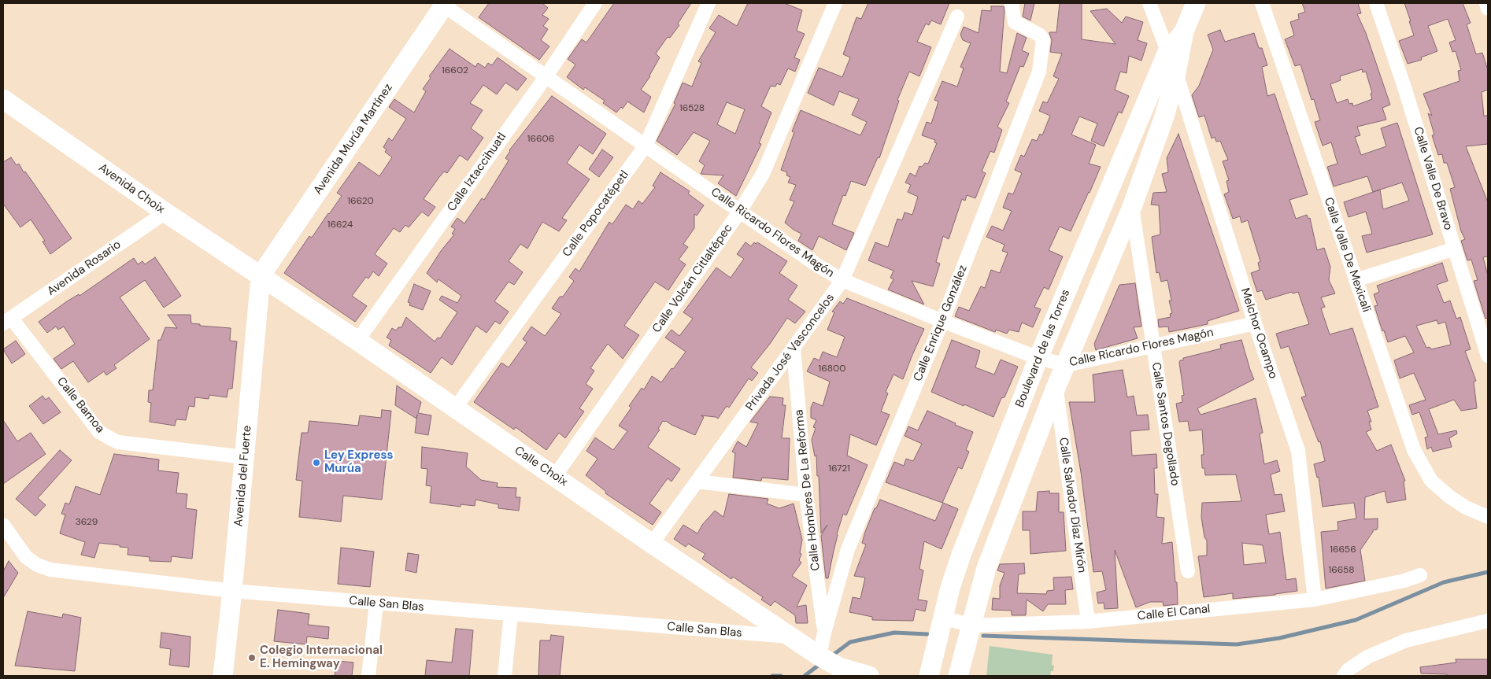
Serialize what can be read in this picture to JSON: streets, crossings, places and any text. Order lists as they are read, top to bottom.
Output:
{
  "streets": {
    "street": [
      "Avenida Murúa Martínez",
      "Calle Iztaccihuatl",
      "Calle Valle De Bravo",
      "Avenida Choix",
      "Calle Popocatépetl",
      "Calle Ricardo Flores Magón",
      "Calle Valle De Mexicali",
      "Avenida Rosario",
      "Calle Volcán Citlaltépec",
      "Calle Enrique González",
      "Melchor Ocampo",
      "Boulevard de las Torres",
      "Privada José Vasconcelos",
      "Calle Bamoa",
      "Calle Santos Degollado",
      "Calle Choix",
      "Avenida del Fuerte",
      "Calle Hombres De La Reforma",
      "Calle Salvador Díaz Mirón",
      "Calle San Blas",
      "Calle El Canal"
    ]
  },
  "crossings": [
    ["Avenida Murúa Martínez", "Avenida Choix"],
    ["Avenida Murúa Martínez", "Calle Ricardo Flores Magón"],
    ["Avenida Murúa Martínez", "Calle Choix"],
    ["Avenida Murúa Martínez", "Avenida del Fuerte"],
    ["Calle Iztaccihuatl", "Calle Ricardo Flores Magón"],
    ["Calle Iztaccihuatl", "Calle Choix"],
    ["Avenida Choix", "Avenida Rosario"],
    ["Avenida Choix", "Calle Choix"],
    ["Avenida Choix", "Avenida del Fuerte"],
    ["Calle Popocatépetl", "Calle Ricardo Flores Magón"],
    ["Calle Popocatépetl", "Calle Choix"],
    ["Calle Ricardo Flores Magón", "Calle Volcán Citlaltépec"],
    ["Calle Ricardo Flores Magón", "Calle Enrique González"],
    ["Calle Ricardo Flores Magón", "Melchor Ocampo"],
    ["Calle Ricardo Flores Magón", "Boulevard de las Torres"],
    ["Calle Ricardo Flores Magón", "Privada José Vasconcelos"],
    ["Calle Ricardo Flores Magón", "Calle Santos Degollado"],
    ["Avenida Rosario", "Calle Bamoa"],
    ["Calle Volcán Citlaltépec", "Calle Choix"],
    ["Calle Enrique González", "Calle Choix"],
    ["Calle Enrique González", "Calle Hombres De La Reforma"],
    ["Melchor Ocampo", "Boulevard de las Torres"],
    ["Melchor Ocampo", "Calle El Canal"],
    ["Boulevard de las Torres", "Calle Santos Degollado"],
    ["Boulevard de las Torres", "Calle Salvador Díaz Mirón"],
    ["Boulevard de las Torres", "Calle El Canal"],
    ["Privada José Vasconcelos", "Calle Choix"],
    ["Privada José Vasconcelos", "Calle Hombres De La Reforma"],
    ["Calle Bamoa", "Avenida del Fuerte"],
    ["Calle Choix", "Avenida del Fuerte"],
    ["Calle Choix", "Calle San Blas"],
    ["Avenida del Fuerte", "Calle San Blas"],
    ["Calle Salvador Díaz Mirón", "Calle El Canal"]
  ],
  "places": ["Ley Express Murúa", "Colegio Internacional E. Hemingway"],
  "house_numbers": [
    "16602",
    "16528",
    "16606",
    "16620",
    "16624",
    "16800",
    "16721",
    "3629",
    "16656",
    "16658"
  ]
}
